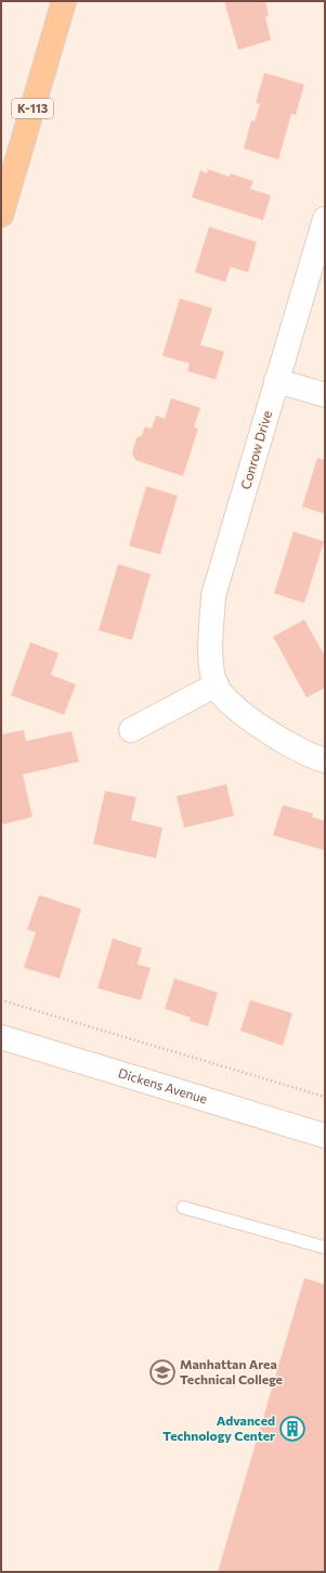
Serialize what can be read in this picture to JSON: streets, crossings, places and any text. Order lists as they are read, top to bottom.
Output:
{
  "streets": {
    "main road": ["K-113"],
    "street": ["Conrow Drive", "Dickens Avenue"]
  },
  "places": {
    "school or university": ["Manhattan Area Technical College"],
    "building": ["Advanced Technology Center"]
  }
}
